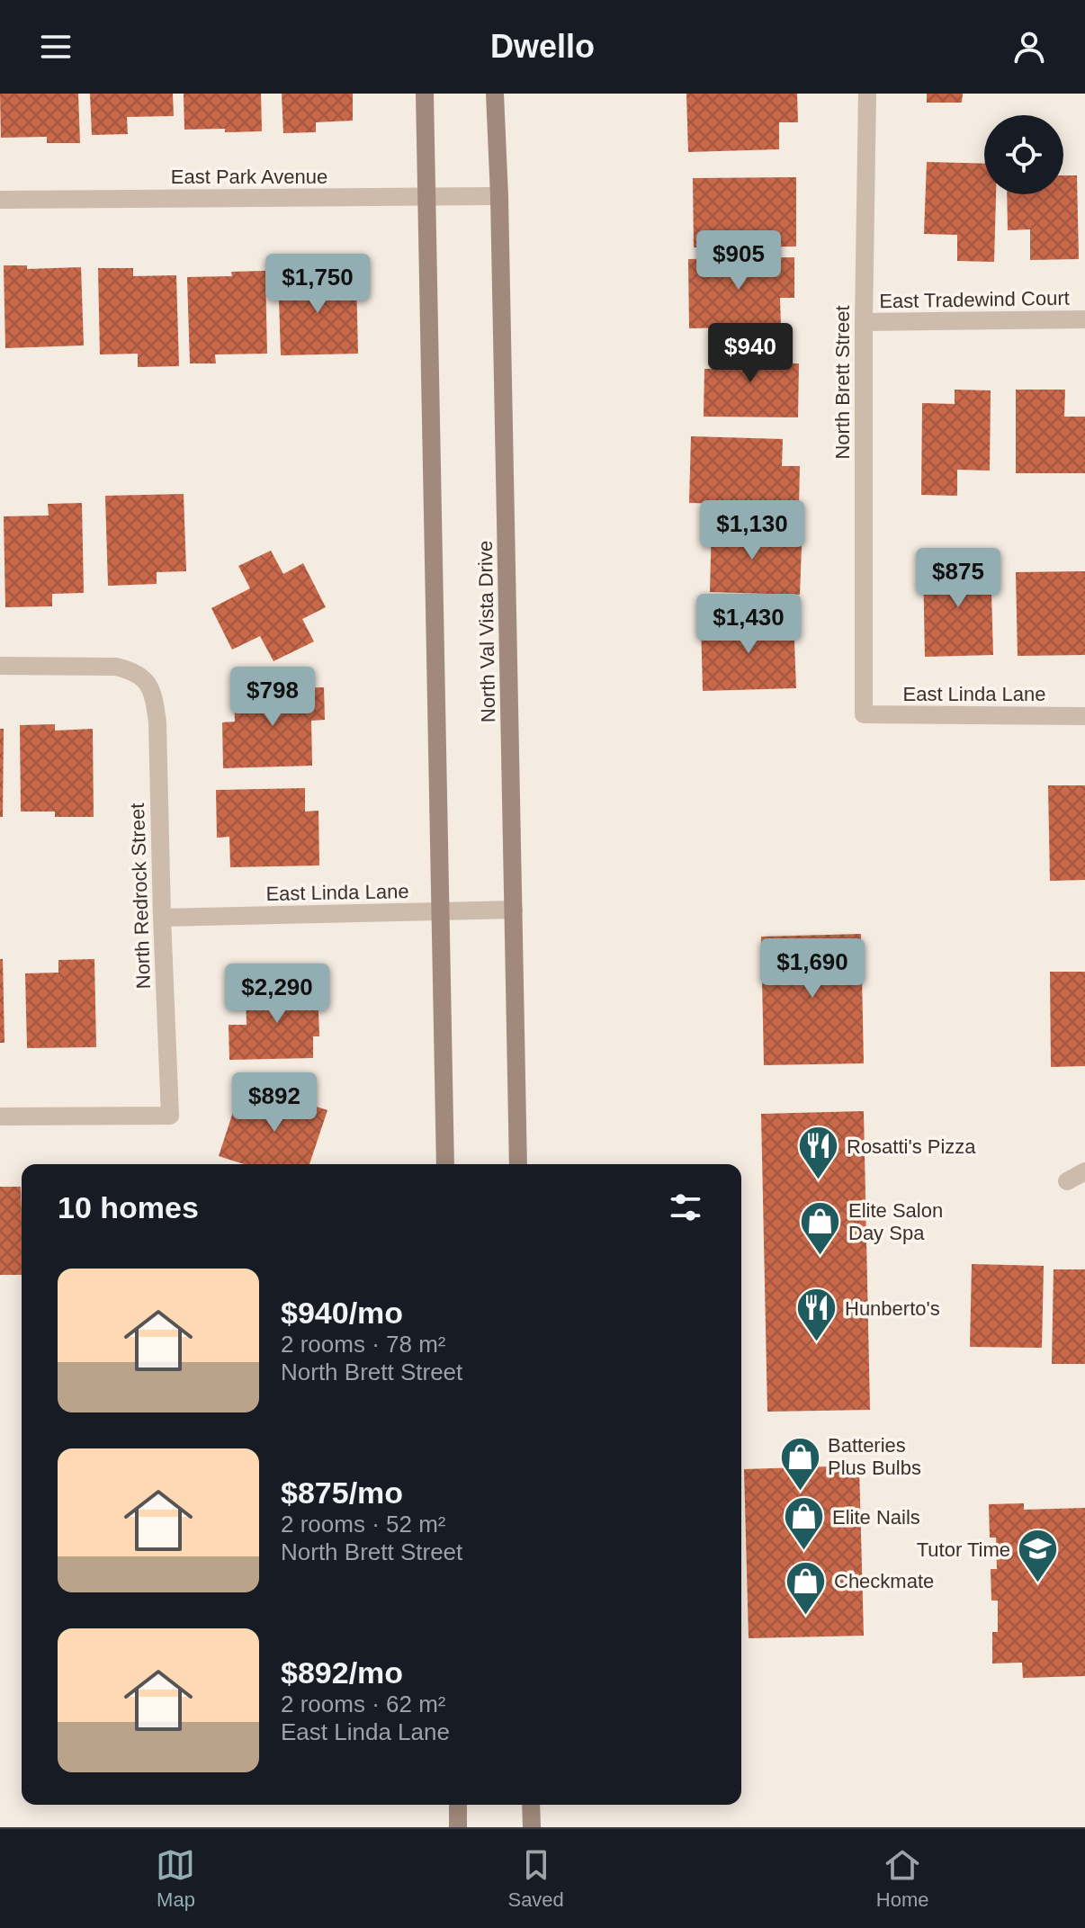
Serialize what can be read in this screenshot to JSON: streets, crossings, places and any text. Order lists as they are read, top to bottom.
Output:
{
  "streets": {
    "main road": ["North Val Vista Drive"],
    "street": [
      "East Park Avenue",
      "East Tradewind Court",
      "North Brett Street",
      "East Linda Lane",
      "North Redrock Street"
    ]
  },
  "crossings": [
    ["East Park Avenue", "North Val Vista Drive"],
    ["East Tradewind Court", "North Brett Street"],
    ["North Brett Street", "East Linda Lane"],
    ["North Val Vista Drive", "East Linda Lane"],
    ["East Linda Lane", "North Redrock Street"]
  ],
  "places": {
    "restaurant": ["Rosatti's Pizza", "Hunberto's"],
    "shop": [
      "Elite Salon Day Spa",
      "Batteries Plus Bulbs",
      "Elite Nails",
      "Checkmate"
    ],
    "school or university": ["Tutor Time"]
  },
  "page": {
    "header": "Dwello",
    "price": [
      "$905",
      "$1,750",
      "$940",
      "$1,130",
      "$875",
      "$1,430",
      "$798",
      "$1,690",
      "$2,290",
      "$892"
    ],
    "heading": "10 homes",
    "list": [
      {
        "name": "$940/mo",
        "note": "2 rooms · 78 m² · North Brett Street"
      },
      {
        "name": "$875/mo",
        "note": "2 rooms · 52 m² · North Brett Street"
      },
      {
        "name": "$892/mo",
        "note": "2 rooms · 62 m² · East Linda Lane"
      }
    ],
    "tabs": ["Map", "Saved", "Home"]
  }
}
